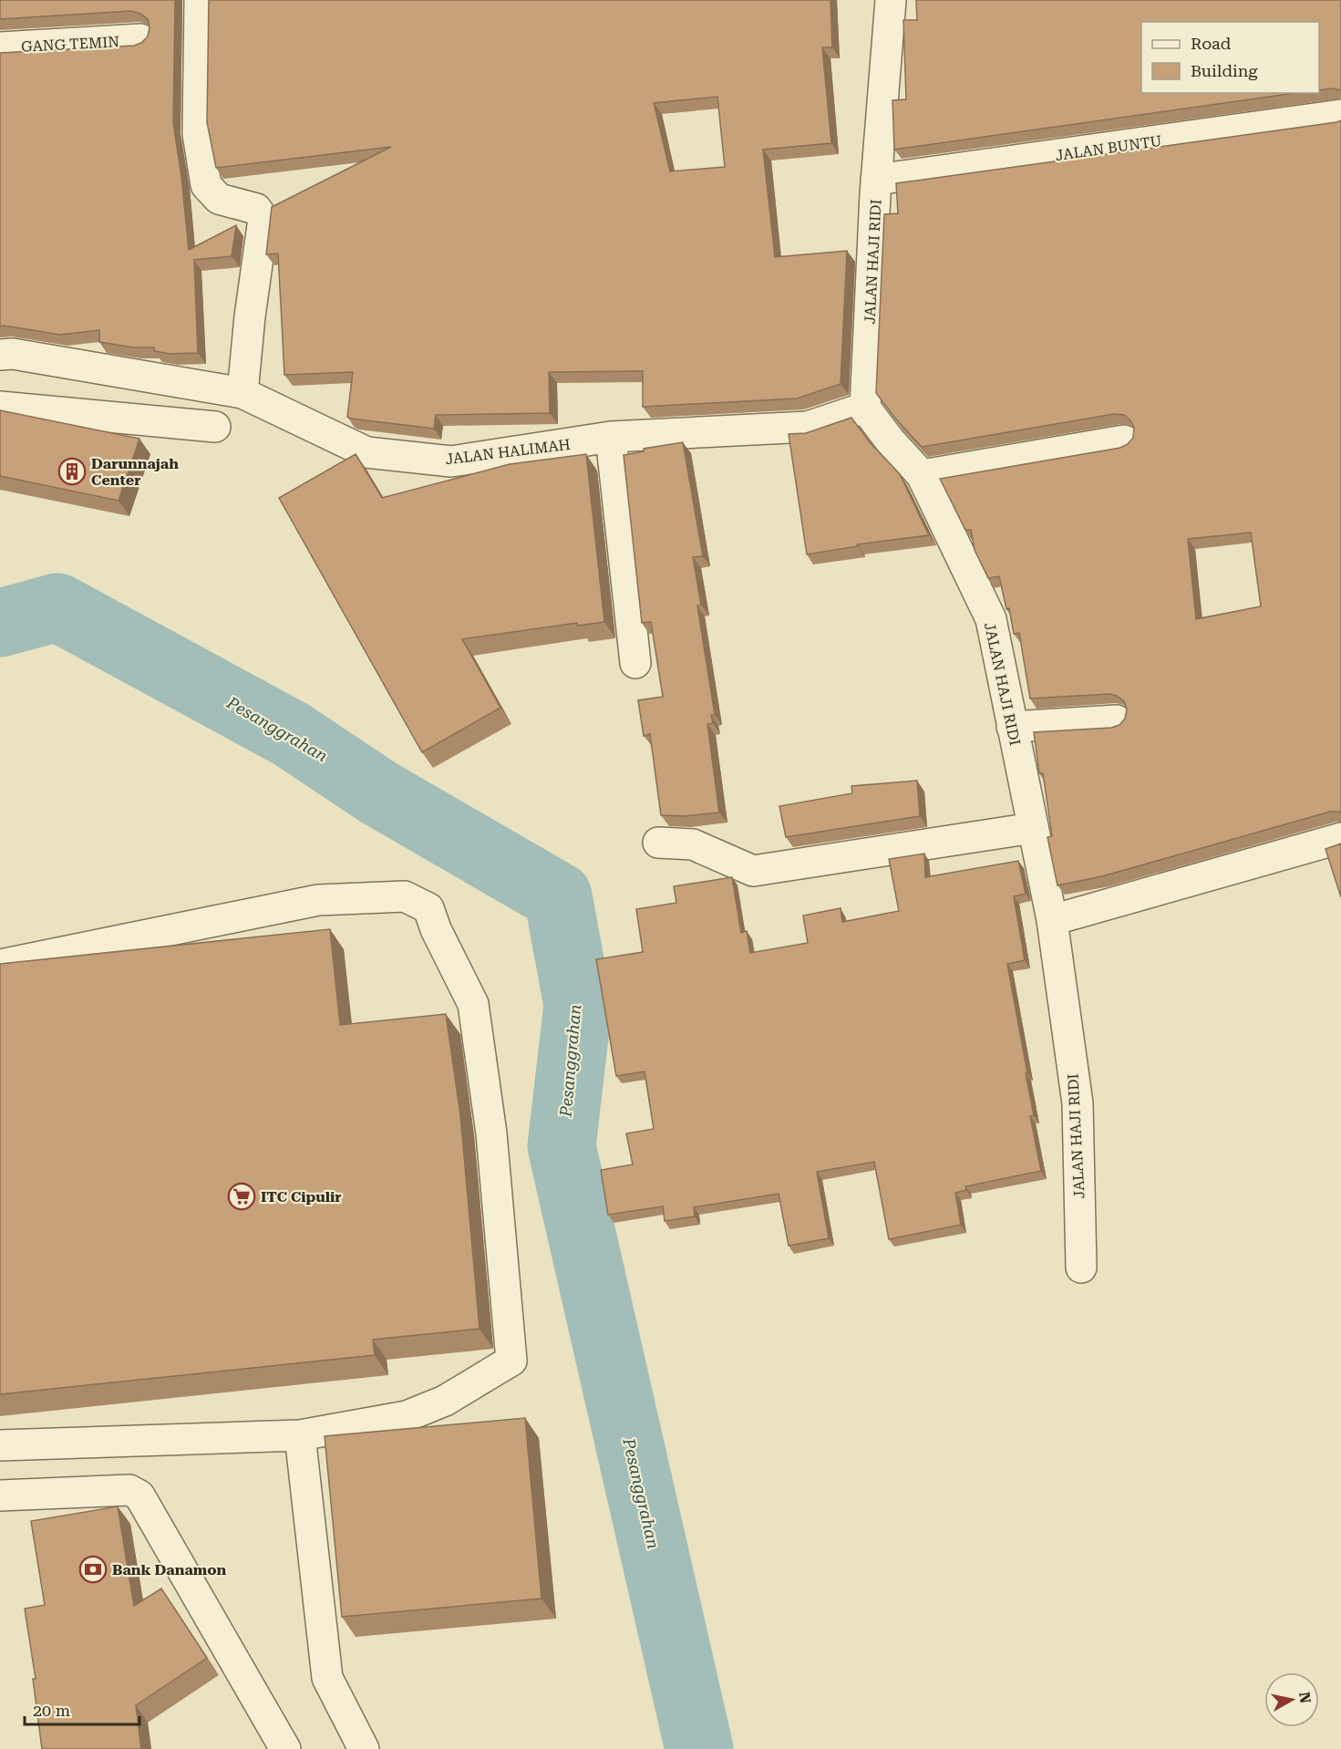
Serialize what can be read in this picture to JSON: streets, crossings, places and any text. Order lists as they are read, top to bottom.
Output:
{
  "streets": {
    "street": [
      "GANG TEMIN",
      "JALAN BUNTU",
      "JALAN HAJI RIDI",
      "JALAN HALIMAH"
    ]
  },
  "crossings": [
    ["JALAN BUNTU", "JALAN HAJI RIDI"],
    ["JALAN HAJI RIDI", "JALAN HALIMAH"]
  ],
  "water": ["Pesanggrahan"],
  "places": {
    "building": ["Darunnajah Center"],
    "supermarket": ["ITC Cipulir"],
    "bank": ["Bank Danamon"]
  },
  "legend": ["Road", "Building"],
  "scale_bar": "20 m",
  "north": "right"
}
